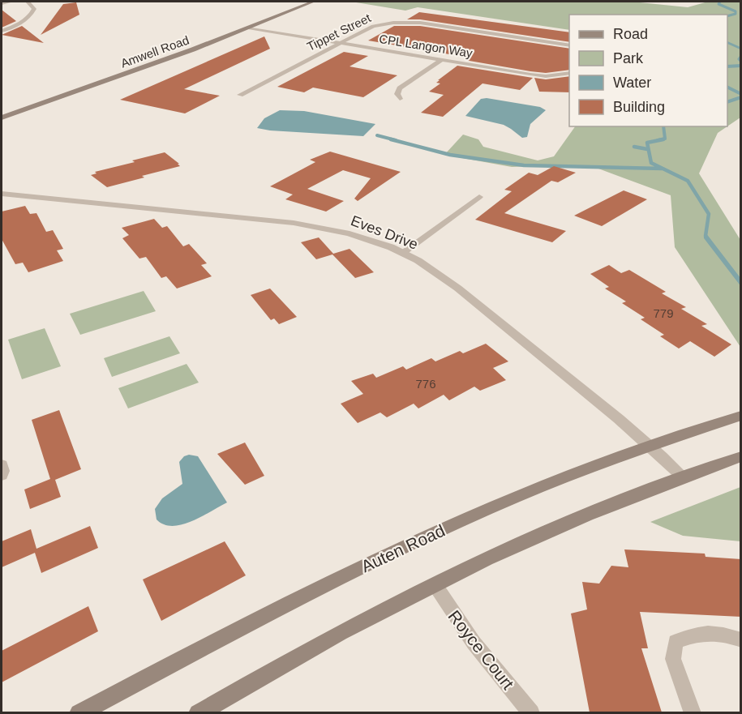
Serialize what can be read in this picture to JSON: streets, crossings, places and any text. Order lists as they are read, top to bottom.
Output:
{
  "streets": {
    "street": ["Amwell Road", "Eves Drive", "Auten Road"],
    "lane": ["Tippet Street", "CPL Langon Way", "Royce Court"]
  },
  "crossings": [
    ["Tippet Street", "CPL Langon Way"],
    ["CPL Langon Way", "Amwell Road"],
    ["Eves Drive", "Auten Road"]
  ],
  "house_numbers": ["779", "776"],
  "legend": [
    "Road",
    "Park",
    "Water",
    "Building"
  ]
}
